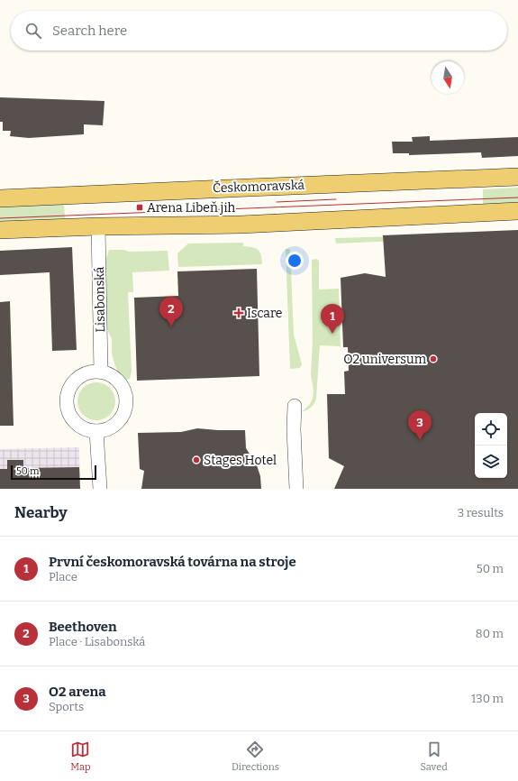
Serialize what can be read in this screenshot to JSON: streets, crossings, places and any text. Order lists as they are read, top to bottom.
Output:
{
  "streets": {
    "main road": ["Českomoravská"],
    "street": ["Lisabonská"]
  },
  "places": {
    "transit": ["Arena Libeň jih"],
    "health": ["Iscare"],
    "other": ["O2 universum", "Stages Hotel"]
  },
  "scale_bar": "50 m",
  "north": "bottom",
  "page": {
    "search": "Search here",
    "pins": ["2", "1", "3"],
    "scale": "50 m",
    "heading": ["Nearby", "3 results"],
    "list": [
      {
        "mark": "1",
        "name": "První českomoravská továrna na stroje",
        "note": "Place",
        "value": "50 m"
      },
      {
        "mark": "2",
        "name": "Beethoven",
        "note": "Place · Lisabonská",
        "value": "80 m"
      },
      {
        "mark": "3",
        "name": "O2 arena",
        "note": "Sports",
        "value": "130 m"
      }
    ],
    "nav": ["Map", "Directions", "Saved"]
  }
}
